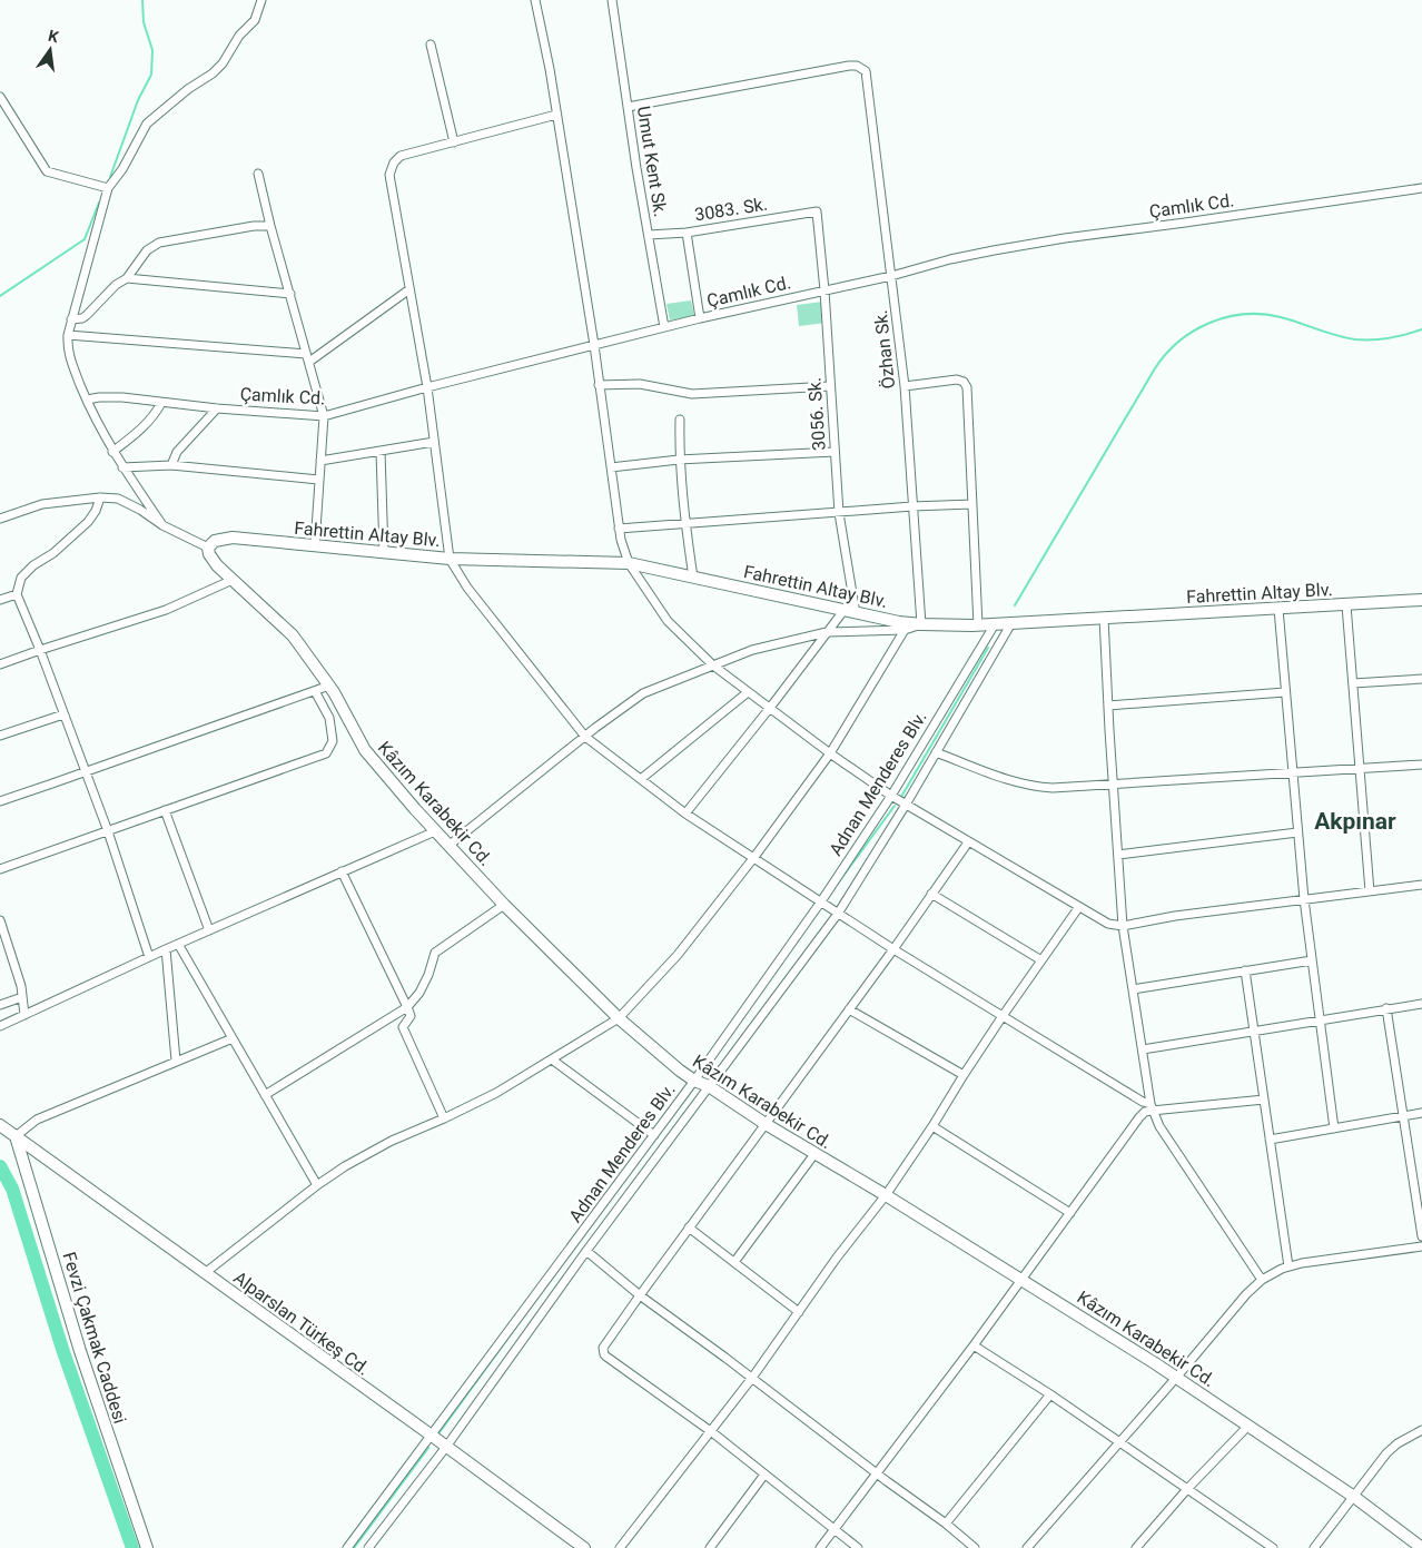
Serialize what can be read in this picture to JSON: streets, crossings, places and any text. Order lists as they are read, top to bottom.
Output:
{
  "streets": {
    "street": [
      "Umut Kent Sk.",
      "Çamlık Cd.",
      "3083. Sk.",
      "Özhan Sk.",
      "3056. Sk.",
      "Fahrettin Altay Blv.",
      "Adnan Menderes Blv.",
      "Kâzım Karabekir Cd.",
      "Alparslan Türkeş Cd.",
      "Fevzi Çakmak Caddesi"
    ]
  },
  "crossings": [
    ["Umut Kent Sk.", "Çamlık Cd."],
    ["Umut Kent Sk.", "3083. Sk."],
    ["Umut Kent Sk.", "Özhan Sk."],
    ["Çamlık Cd.", "Özhan Sk."],
    ["Çamlık Cd.", "3056. Sk."],
    ["3083. Sk.", "3056. Sk."],
    ["Özhan Sk.", "Fahrettin Altay Blv."],
    ["3056. Sk.", "Fahrettin Altay Blv."],
    ["Fahrettin Altay Blv.", "Adnan Menderes Blv."],
    ["Fahrettin Altay Blv.", "Kâzım Karabekir Cd."],
    ["Adnan Menderes Blv.", "Kâzım Karabekir Cd."],
    ["Adnan Menderes Blv.", "Alparslan Türkeş Cd."],
    ["Alparslan Türkeş Cd.", "Fevzi Çakmak Caddesi"]
  ],
  "districts": ["Akpınar"],
  "north": "top"
}
